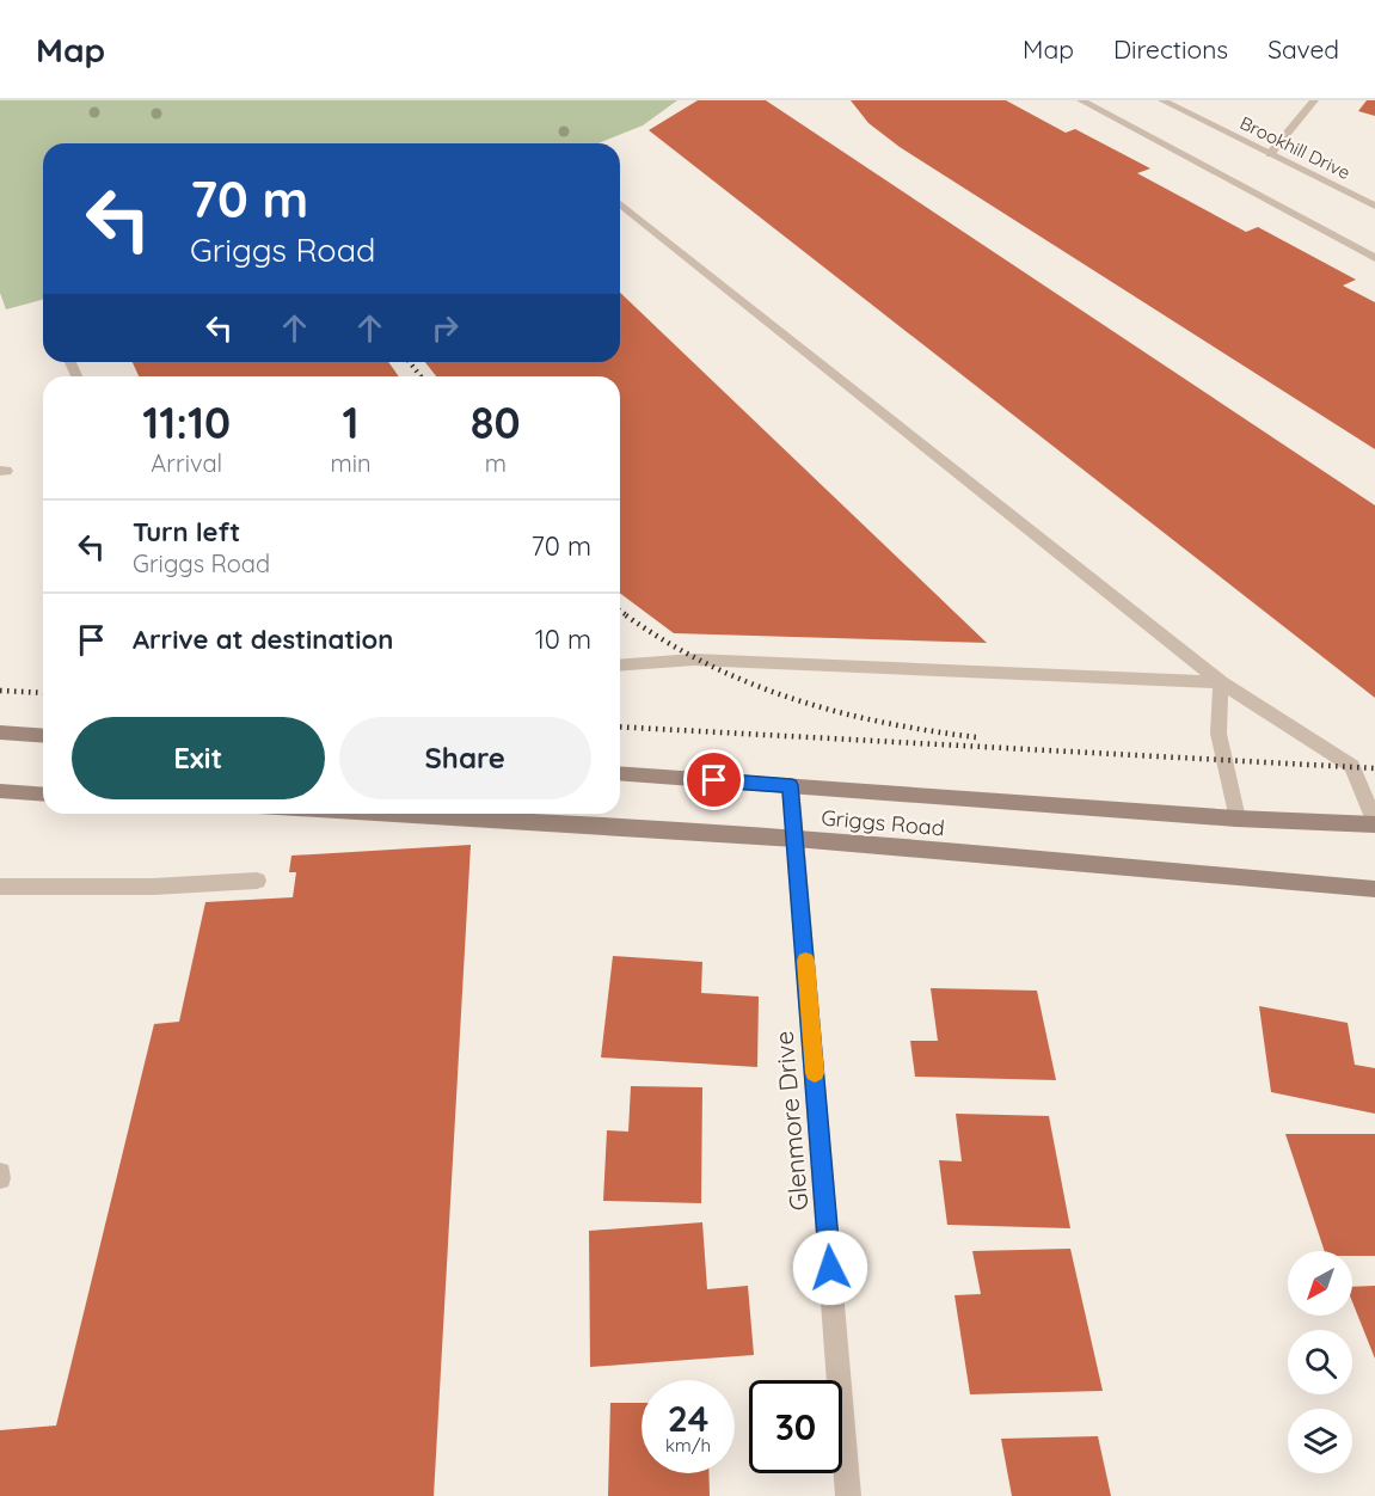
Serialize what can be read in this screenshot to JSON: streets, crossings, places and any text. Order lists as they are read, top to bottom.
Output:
{
  "streets": {
    "main road": ["Griggs Road"],
    "street": ["Brookhill Drive", "Glenmore Drive"]
  },
  "crossings": [
    ["Griggs Road", "Glenmore Drive"]
  ],
  "north": "bottom left",
  "page": {
    "header": "Map",
    "nav": ["Map", "Directions", "Saved"],
    "turn": ["70 m", "Griggs Road"],
    "eta": [
      "11:10",
      "Arrival",
      "1",
      "min",
      "80",
      "m"
    ],
    "list": [
      {
        "name": "Turn left",
        "note": "Griggs Road",
        "value": "70 m"
      },
      {
        "name": "Arrive at destination",
        "value": "10 m"
      }
    ],
    "buttons": ["Exit", "Share"],
    "speed": "24 km/h",
    "limit": "30"
  }
}
